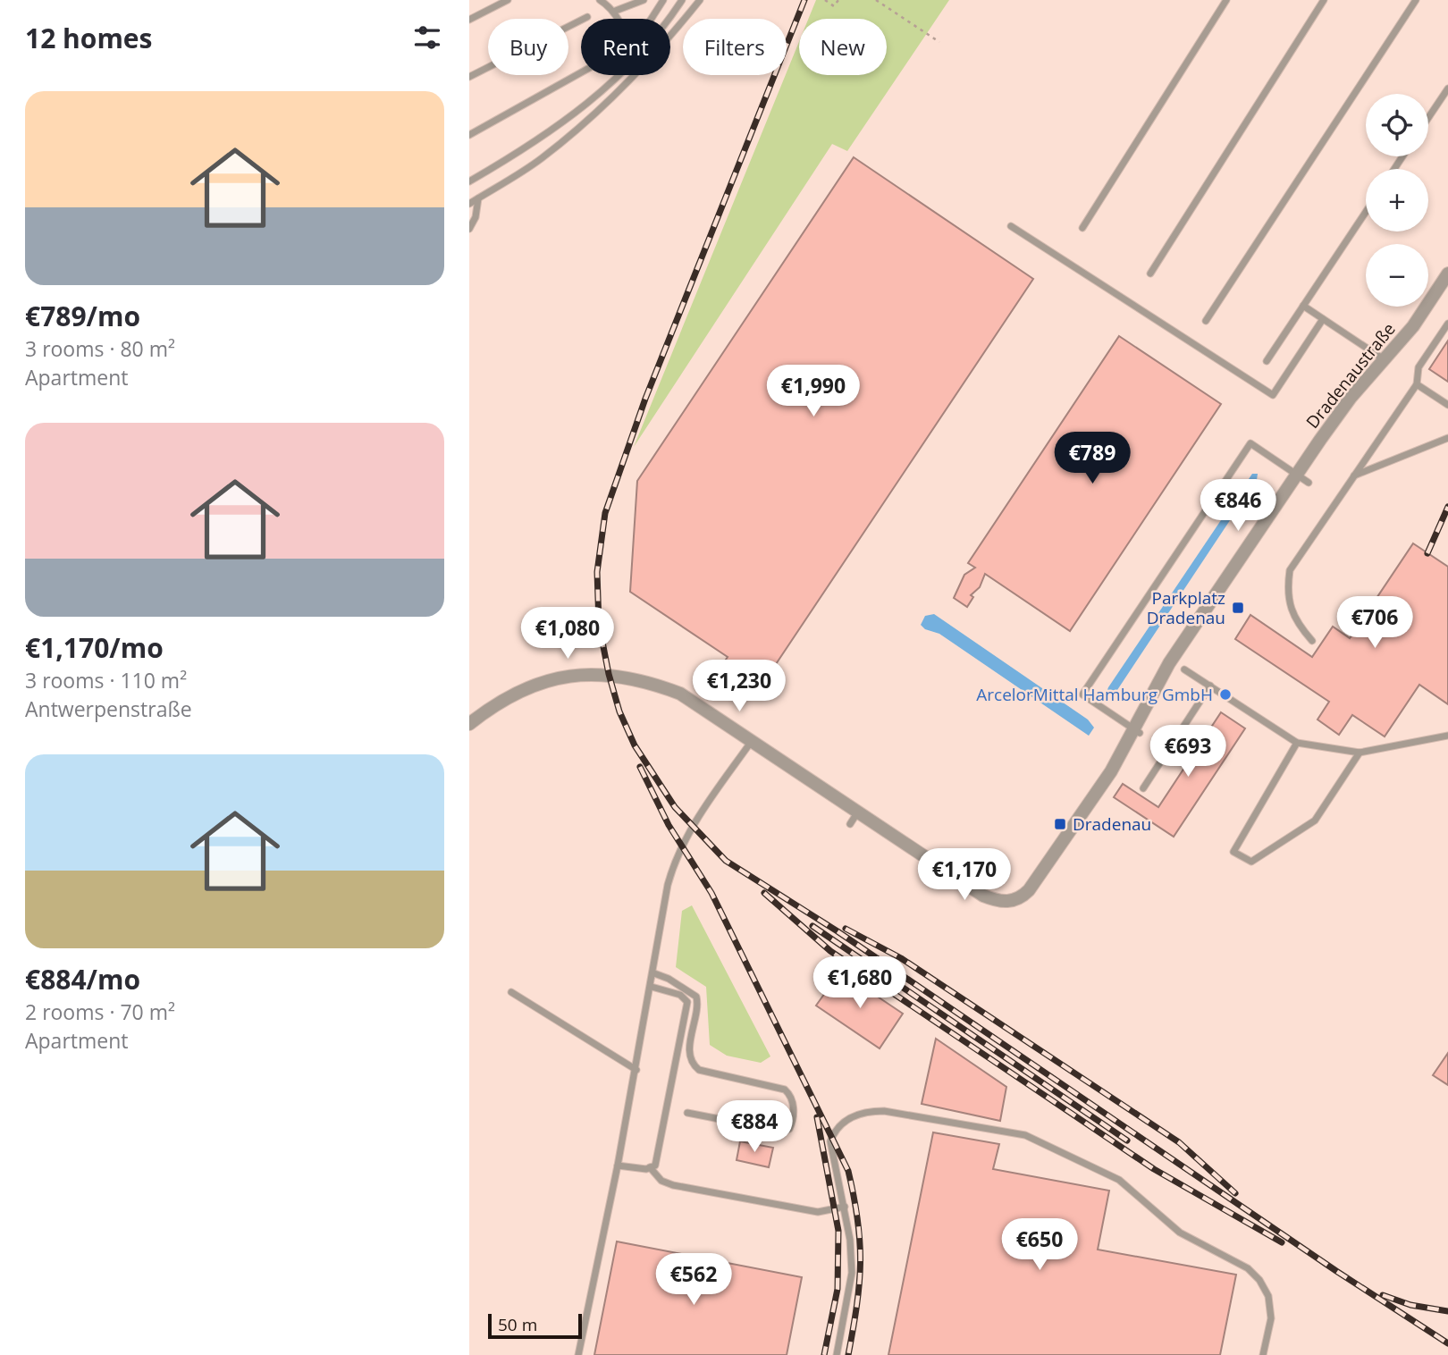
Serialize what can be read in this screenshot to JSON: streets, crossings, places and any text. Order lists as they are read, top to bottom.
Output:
{
  "streets": {
    "street": ["Dradenaustraße"]
  },
  "places": {
    "transit": ["Parkplatz Dradenau", "Dradenau"],
    "other": ["ArcelorMittal Hamburg GmbH"]
  },
  "scale_bar": "50 m",
  "page": {
    "heading": "12 homes",
    "chip": [
      "Buy",
      "Rent",
      "Filters",
      "New"
    ],
    "list": [
      {
        "name": "€789/mo",
        "note": "3 rooms · 80 m² · Apartment"
      },
      {
        "name": "€1,170/mo",
        "note": "3 rooms · 110 m² · Antwerpenstraße"
      },
      {
        "name": "€884/mo",
        "note": "2 rooms · 70 m² · Apartment"
      }
    ],
    "map_buttons": ["+", "−"],
    "price": [
      "€1,990",
      "€789",
      "€846",
      "€706",
      "€1,080",
      "€1,230",
      "€693",
      "€1,170",
      "€1,680",
      "€884",
      "€650",
      "€562"
    ],
    "scale": "50 m"
  }
}
